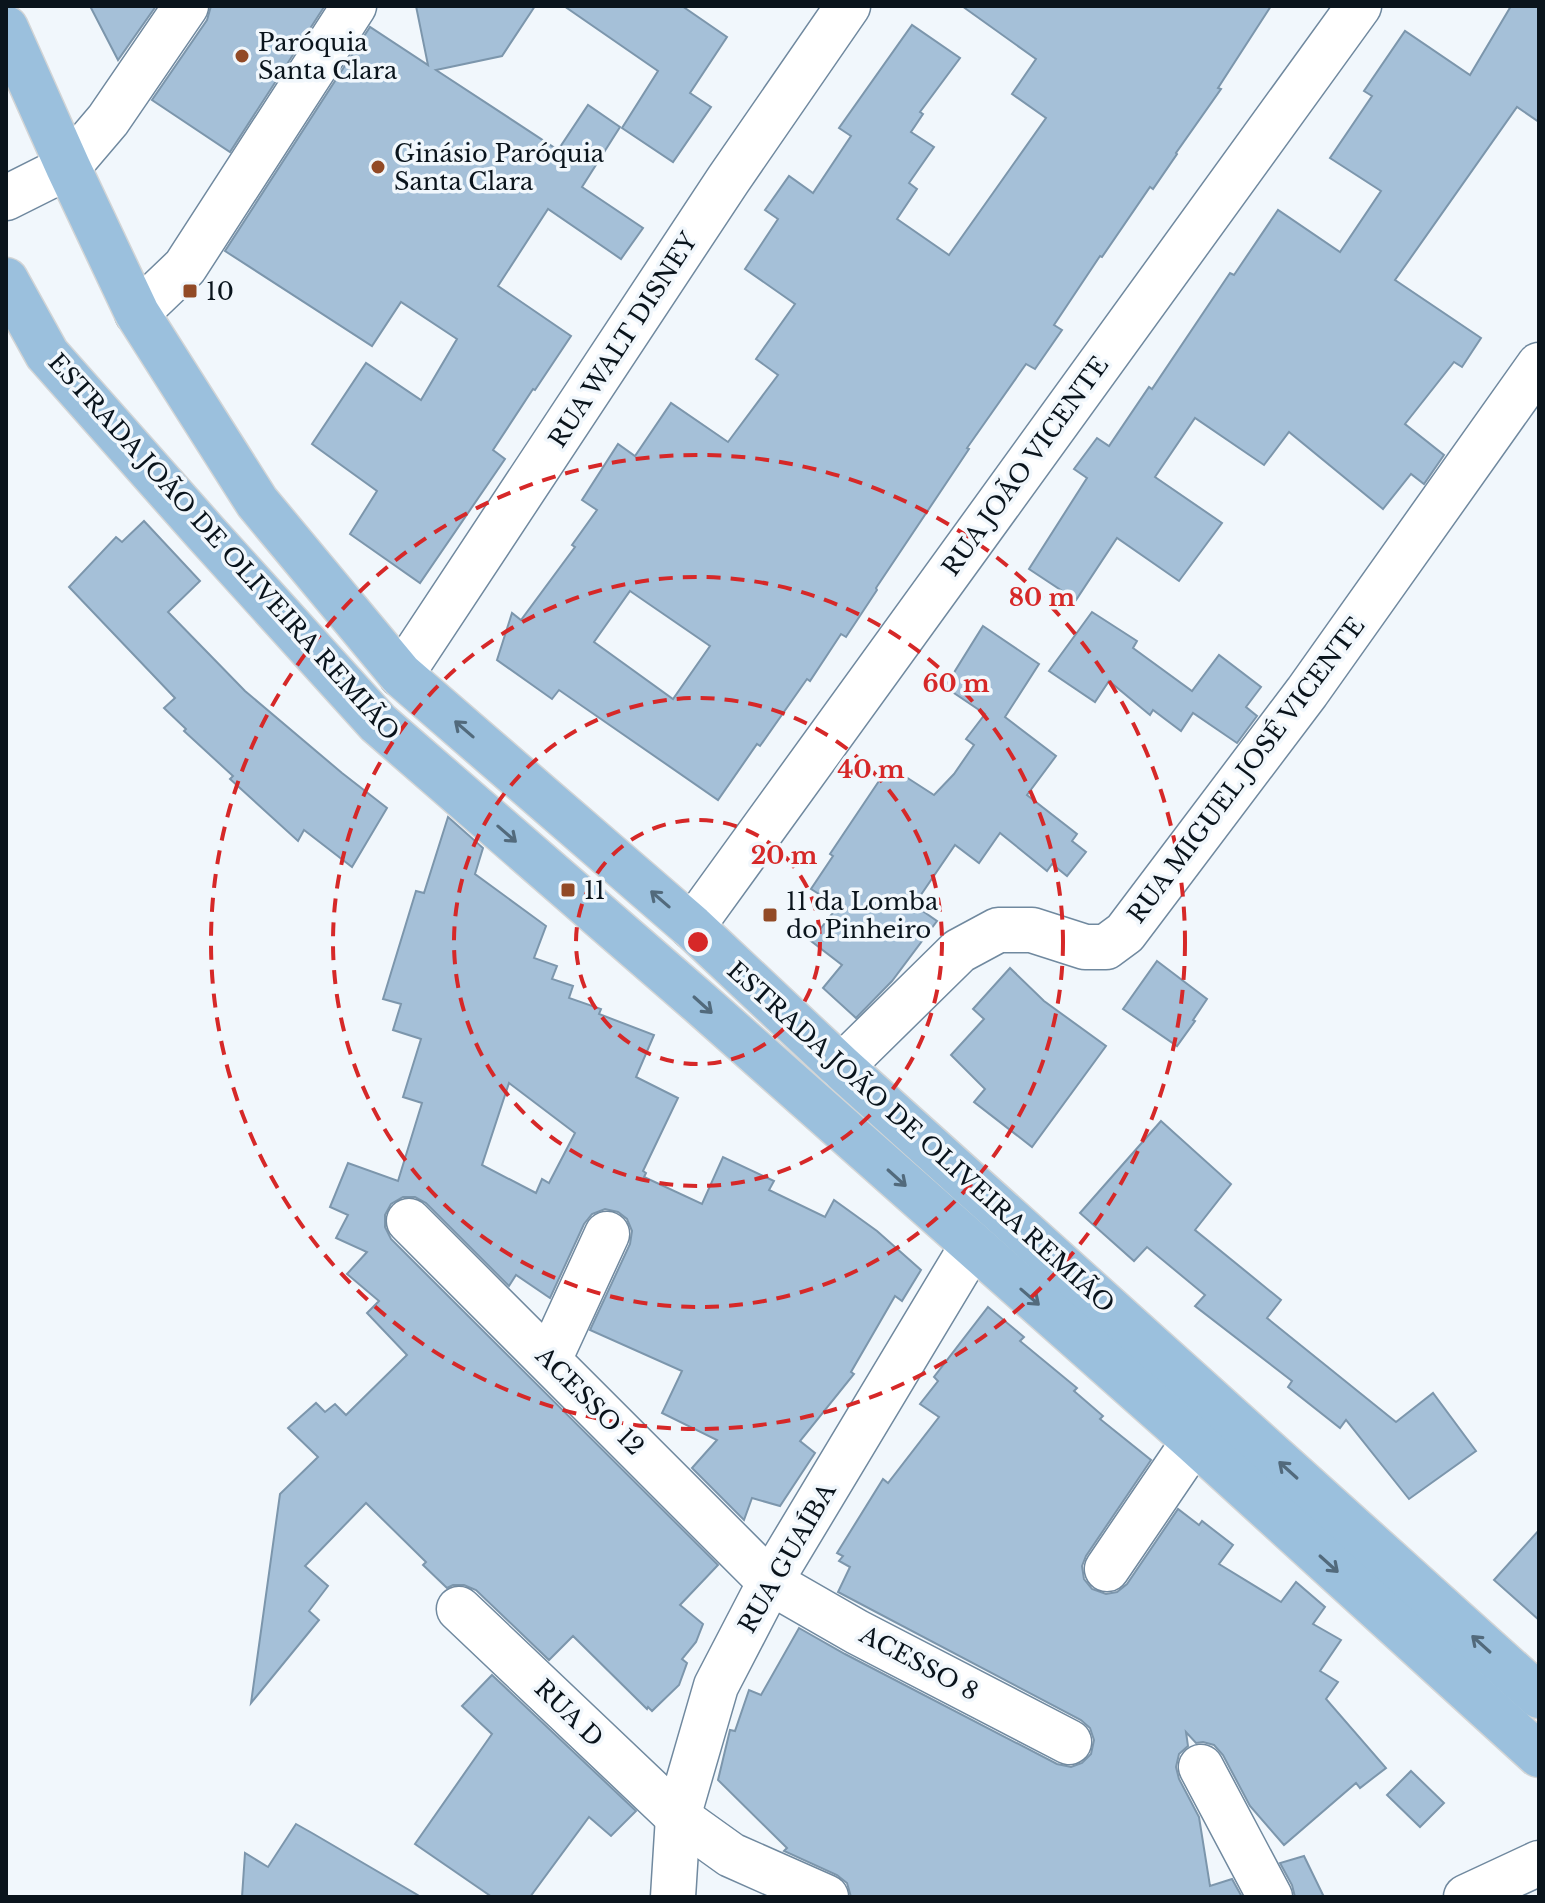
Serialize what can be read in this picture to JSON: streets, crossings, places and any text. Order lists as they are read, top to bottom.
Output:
{
  "streets": {
    "main road": ["ESTRADA JOÃO DE OLIVEIRA REMIÃO"],
    "street": [
      "RUA WALT DISNEY",
      "RUA JOÃO VICENTE",
      "RUA MIGUEL JOSÉ VICENTE",
      "ACESSO 12",
      "RUA GUAÍBA",
      "ACESSO 8",
      "RUA D"
    ]
  },
  "crossings": [
    ["RUA WALT DISNEY", "ESTRADA JOÃO DE OLIVEIRA REMIÃO"],
    ["RUA JOÃO VICENTE", "ESTRADA JOÃO DE OLIVEIRA REMIÃO"],
    ["ESTRADA JOÃO DE OLIVEIRA REMIÃO", "RUA MIGUEL JOSÉ VICENTE"],
    ["ESTRADA JOÃO DE OLIVEIRA REMIÃO", "RUA GUAÍBA"],
    ["ACESSO 12", "RUA GUAÍBA"],
    ["ACESSO 12", "ACESSO 8"],
    ["RUA GUAÍBA", "ACESSO 8"],
    ["RUA GUAÍBA", "RUA D"]
  ],
  "places": {
    "other": ["Paróquia Santa Clara", "Ginásio Paróquia Santa Clara"],
    "transit": ["10", "11", "11 da Lomba do Pinheiro"]
  },
  "rings": [
    "80 m",
    "60 m",
    "40 m",
    "20 m"
  ]
}
